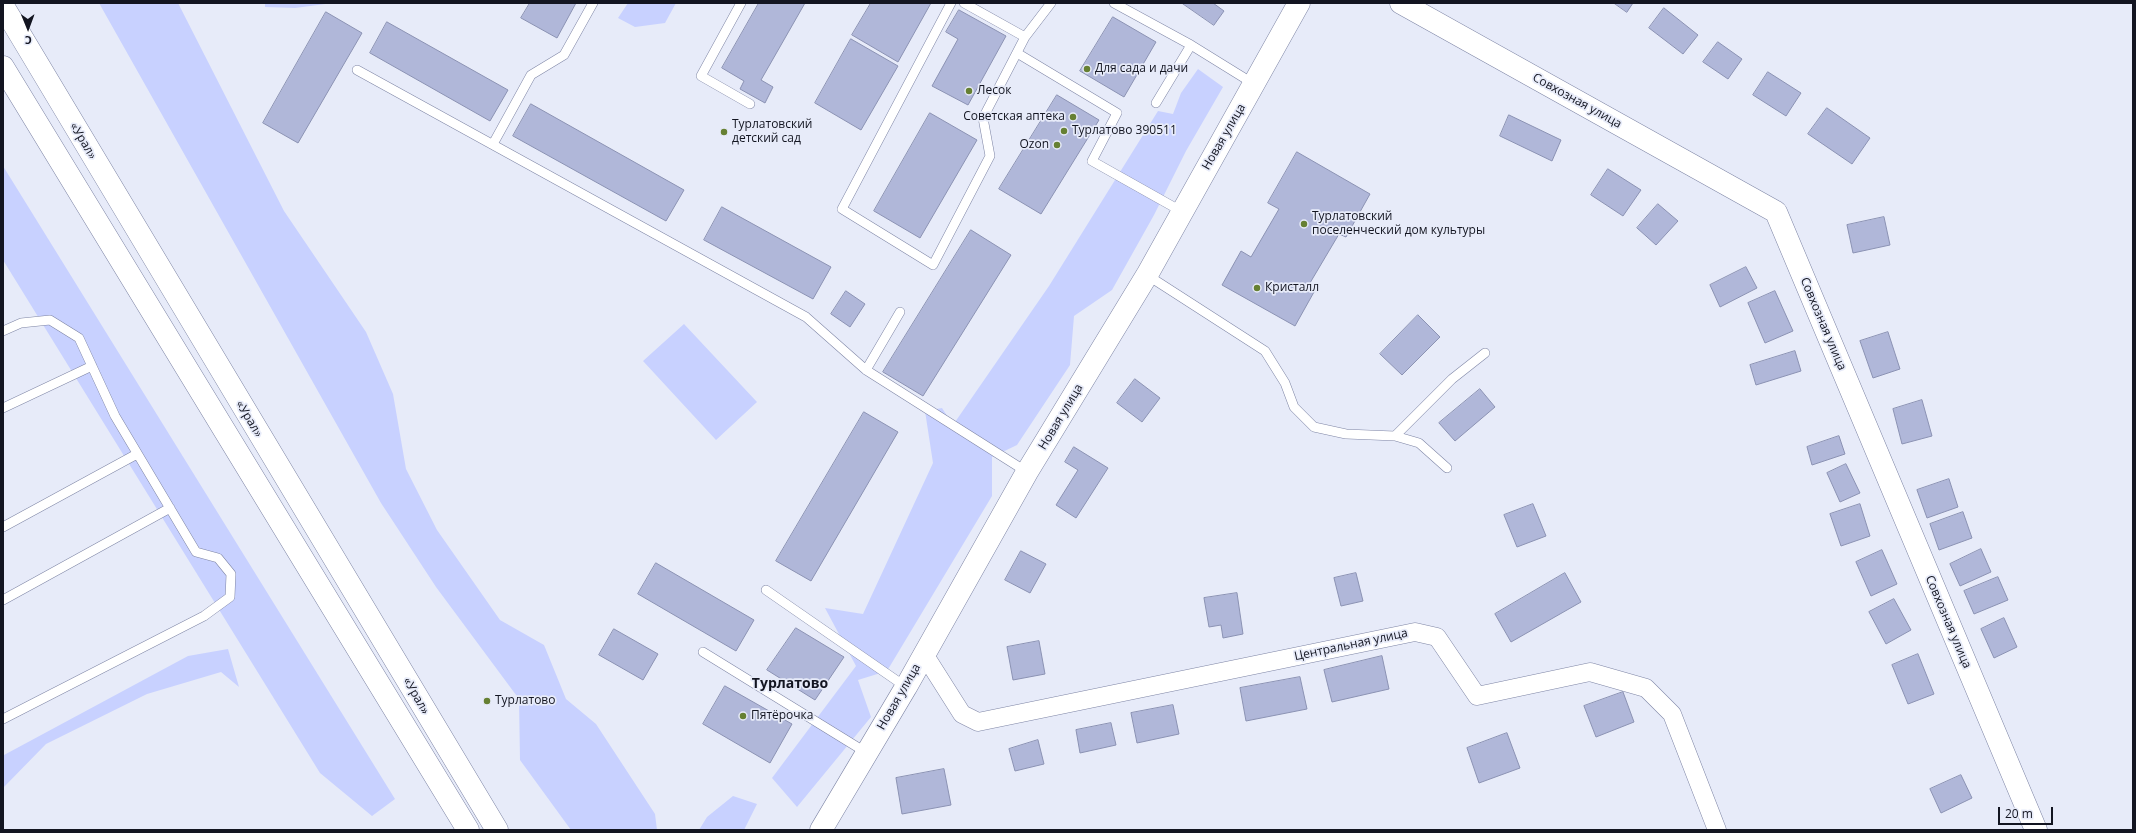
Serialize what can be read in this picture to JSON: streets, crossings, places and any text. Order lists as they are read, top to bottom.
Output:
{
  "streets": {
    "main road": ["Совхозная улица", "Новая улица", "«Урал»"],
    "street": ["Центральная улица"]
  },
  "crossings": [
    ["Новая улица", "Центральная улица"]
  ],
  "districts": ["Турлатово"],
  "places": [
    "Для сада и дачи",
    "Лесок",
    "Советская аптека",
    "Турлатово 390511",
    "Турлатовский детский сад",
    "Ozon",
    "Турлатовский поселенческий дом культуры",
    "Кристалл",
    "Турлатово",
    "Пятёрочка"
  ],
  "scale_bar": "20 m",
  "north": "bottom"
}
